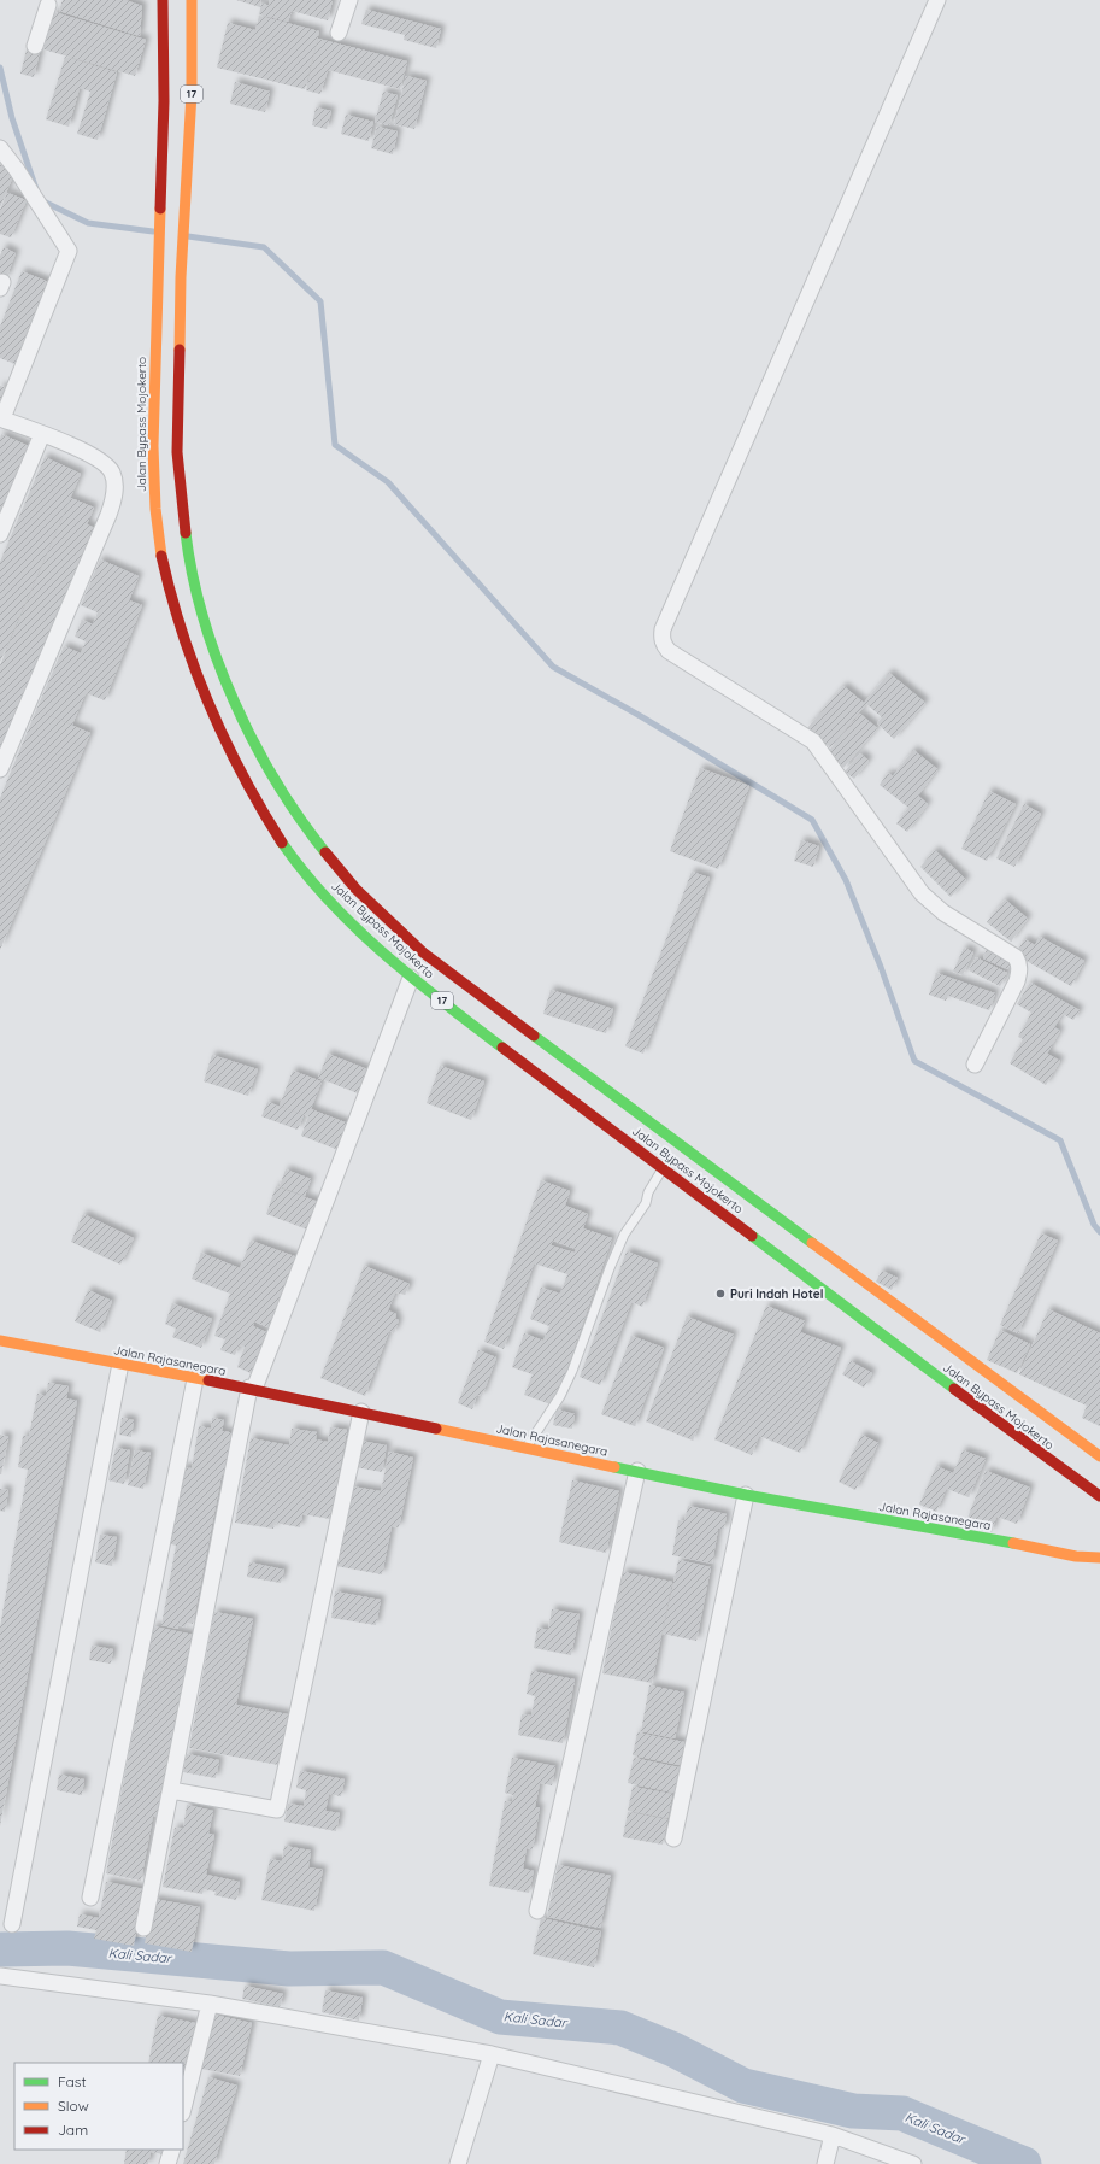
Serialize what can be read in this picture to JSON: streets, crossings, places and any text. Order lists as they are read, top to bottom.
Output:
{
  "streets": {
    "main road": ["17", "Jalan Bypass Mojokerto", "Jalan Rajasanegara"]
  },
  "water": ["Kali Sadar"],
  "places": ["Puri Indah Hotel"],
  "legend": ["Fast", "Slow", "Jam"]
}
